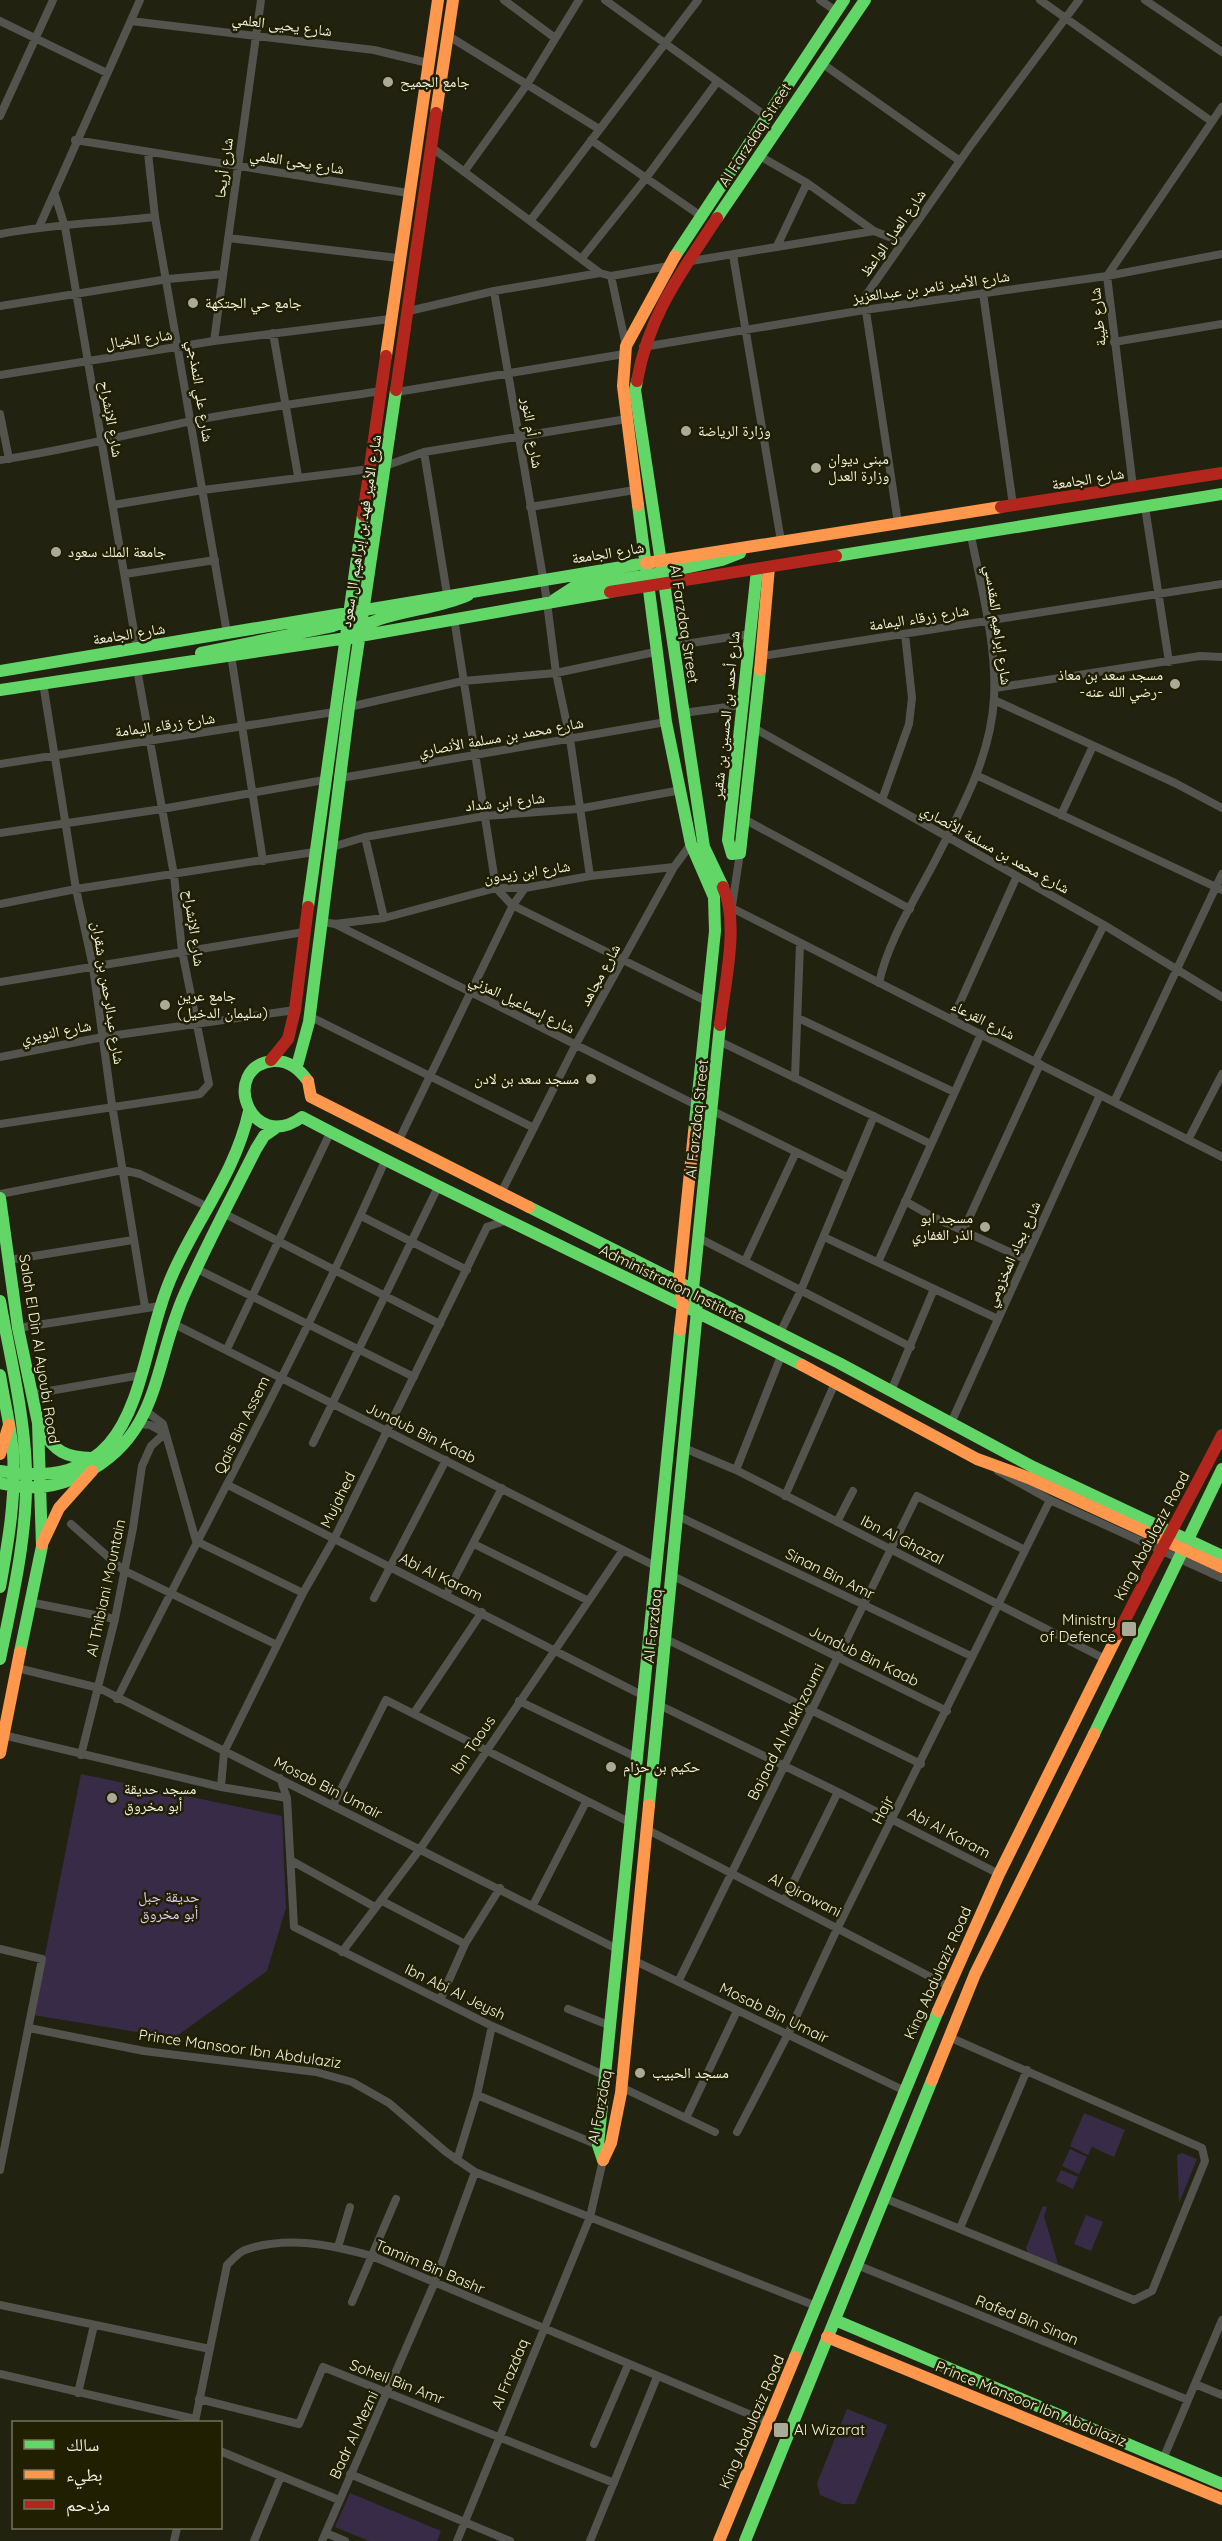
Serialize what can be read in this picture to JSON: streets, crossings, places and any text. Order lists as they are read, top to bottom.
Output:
{
  "streets": {
    "main road": [
      "Al Farzdaq Street",
      "شارع الجامعة",
      "شارع الأمير فهد بن إبراهيم ال سعود",
      "شارع أحمد بن الحسين بن شقير",
      "Administration Institute",
      "Salah El Din Al Ayoubi Road",
      "King Abdulaziz Road",
      "Al Farzdaq",
      "Prince Mansoor Ibn Abdulaziz"
    ],
    "street": [
      "شارع يحيى العلمي",
      "شارع يحئ العلمي",
      "شارع أريحا",
      "شارع العدل الواعظ",
      "شارع الأمير ثامر بن عبدالعزيز",
      "شارع طيبة",
      "شارع الخيال",
      "شارع علي النمذجي",
      "شارع الإنشراح",
      "شارع أم النور",
      "شارع زرقاء اليمامة",
      "شارع إبراهيم المقدسي",
      "شارع محمد بن مسلمة الأنصاري",
      "شارع ابن شداد",
      "شارع ابن زيدون",
      "شارع مجاهد",
      "شارع عبدالرحمن بن شقران",
      "شارع إسماعيل المزني",
      "شارع القرعاء",
      "شارع النويري",
      "شارع بجاد المخزومي",
      "Qais Bin Assem",
      "Jundub Bin Kaab",
      "Mujahed",
      "Ibn Al Ghazal",
      "Sinan Bin Amr",
      "Abi Al Karam",
      "Al Thibiani Mountain",
      "Bajaad Al Makhzoumi",
      "Ibn Taous",
      "Mosab Bin Umair",
      "Hajr",
      "Al Qirawani",
      "Ibn Abi Al Jeysh",
      "Tamim Bin Bashr",
      "Rafed Bin Sinan",
      "Al Frazdaq",
      "Soheil Bin Amr",
      "Badr Al Mezni"
    ]
  },
  "crossings": [
    ["شارع يحيى العلمي", "شارع أريحا"],
    ["شارع يحيى العلمي", "شارع الأمير فهد بن إبراهيم ال سعود"],
    ["Al Farzdaq Street", "شارع الأمير ثامر بن عبدالعزيز"],
    ["Al Farzdaq Street", "شارع الجامعة"],
    ["Al Farzdaq Street", "شارع أحمد بن الحسين بن شقير"],
    ["Al Farzdaq Street", "شارع محمد بن مسلمة الأنصاري"],
    ["Al Farzdaq Street", "شارع ابن شداد"],
    ["Al Farzdaq Street", "شارع إسماعيل المزني"],
    ["Al Farzdaq Street", "شارع القرعاء"],
    ["Al Farzdaq Street", "Administration Institute"],
    ["Al Farzdaq Street", "Al Farzdaq"],
    ["شارع يحئ العلمي", "شارع أريحا"],
    ["شارع يحئ العلمي", "شارع علي النمذجي"],
    ["شارع يحئ العلمي", "شارع الأمير فهد بن إبراهيم ال سعود"],
    ["شارع أريحا", "شارع الخيال"],
    ["شارع العدل الواعظ", "شارع الأمير ثامر بن عبدالعزيز"],
    ["شارع العدل الواعظ", "شارع الجامعة"],
    ["شارع الأمير ثامر بن عبدالعزيز", "شارع طيبة"],
    ["شارع طيبة", "شارع الجامعة"],
    ["شارع الخيال", "شارع علي النمذجي"],
    ["شارع الخيال", "شارع الإنشراح"],
    ["شارع الخيال", "شارع الأمير فهد بن إبراهيم ال سعود"],
    ["شارع علي النمذجي", "شارع الجامعة"],
    ["شارع الإنشراح", "شارع الجامعة"],
    ["شارع الإنشراح", "شارع زرقاء اليمامة"],
    ["شارع الإنشراح", "شارع عبدالرحمن بن شقران"],
    ["شارع الإنشراح", "شارع النويري"],
    ["شارع أم النور", "شارع الجامعة"],
    ["شارع الجامعة", "شارع الأمير فهد بن إبراهيم ال سعود"],
    ["شارع الجامعة", "شارع إبراهيم المقدسي"],
    ["شارع الجامعة", "شارع أحمد بن الحسين بن شقير"],
    ["شارع الجامعة", "شارع عبدالرحمن بن شقران"],
    ["شارع الأمير فهد بن إبراهيم ال سعود", "شارع زرقاء اليمامة"],
    ["شارع الأمير فهد بن إبراهيم ال سعود", "شارع محمد بن مسلمة الأنصاري"],
    ["شارع الأمير فهد بن إبراهيم ال سعود", "شارع ابن شداد"],
    ["شارع الأمير فهد بن إبراهيم ال سعود", "شارع ابن زيدون"],
    ["شارع الأمير فهد بن إبراهيم ال سعود", "شارع إسماعيل المزني"],
    ["شارع الأمير فهد بن إبراهيم ال سعود", "شارع النويري"],
    ["شارع الأمير فهد بن إبراهيم ال سعود", "Administration Institute"],
    ["شارع الأمير فهد بن إبراهيم ال سعود", "Salah El Din Al Ayoubi Road"],
    ["شارع زرقاء اليمامة", "شارع إبراهيم المقدسي"],
    ["شارع زرقاء اليمامة", "شارع أحمد بن الحسين بن شقير"],
    ["شارع زرقاء اليمامة", "شارع عبدالرحمن بن شقران"],
    ["شارع إبراهيم المقدسي", "شارع محمد بن مسلمة الأنصاري"],
    ["شارع إبراهيم المقدسي", "شارع القرعاء"],
    ["شارع أحمد بن الحسين بن شقير", "شارع محمد بن مسلمة الأنصاري"],
    ["شارع أحمد بن الحسين بن شقير", "شارع القرعاء"],
    ["شارع ابن زيدون", "شارع مجاهد"],
    ["شارع ابن زيدون", "شارع إسماعيل المزني"],
    ["شارع مجاهد", "شارع إسماعيل المزني"],
    ["شارع مجاهد", "Administration Institute"],
    ["شارع عبدالرحمن بن شقران", "شارع النويري"],
    ["شارع القرعاء", "شارع بجاد المخزومي"],
    ["شارع بجاد المخزومي", "Administration Institute"],
    ["Administration Institute", "Qais Bin Assem"],
    ["Administration Institute", "Al Farzdaq"],
    ["Salah El Din Al Ayoubi Road", "Mosab Bin Umair"],
    ["Qais Bin Assem", "Jundub Bin Kaab"],
    ["Qais Bin Assem", "Abi Al Karam"],
    ["Qais Bin Assem", "Mosab Bin Umair"],
    ["Jundub Bin Kaab", "Mujahed"],
    ["Jundub Bin Kaab", "Al Farzdaq"],
    ["Jundub Bin Kaab", "Bajaad Al Makhzoumi"],
    ["Jundub Bin Kaab", "Ibn Taous"],
    ["Jundub Bin Kaab", "Hajr"],
    ["Mujahed", "Abi Al Karam"],
    ["Mujahed", "Mosab Bin Umair"],
    ["King Abdulaziz Road", "Ibn Al Ghazal"],
    ["King Abdulaziz Road", "Abi Al Karam"],
    ["King Abdulaziz Road", "Mosab Bin Umair"],
    ["King Abdulaziz Road", "Al Qirawani"],
    ["King Abdulaziz Road", "Prince Mansoor Ibn Abdulaziz"],
    ["King Abdulaziz Road", "Tamim Bin Bashr"],
    ["King Abdulaziz Road", "Rafed Bin Sinan"],
    ["Ibn Al Ghazal", "Al Farzdaq"],
    ["Ibn Al Ghazal", "Bajaad Al Makhzoumi"],
    ["Ibn Al Ghazal", "Hajr"],
    ["Sinan Bin Amr", "Al Farzdaq"],
    ["Sinan Bin Amr", "Bajaad Al Makhzoumi"],
    ["Sinan Bin Amr", "Hajr"],
    ["Abi Al Karam", "Al Farzdaq"],
    ["Abi Al Karam", "Bajaad Al Makhzoumi"],
    ["Abi Al Karam", "Ibn Taous"],
    ["Abi Al Karam", "Hajr"],
    ["Al Thibiani Mountain", "Mosab Bin Umair"],
    ["Al Farzdaq", "Mosab Bin Umair"],
    ["Al Farzdaq", "Al Qirawani"],
    ["Al Farzdaq", "Ibn Abi Al Jeysh"],
    ["Al Farzdaq", "Al Frazdaq"],
    ["Bajaad Al Makhzoumi", "Mosab Bin Umair"],
    ["Bajaad Al Makhzoumi", "Hajr"],
    ["Bajaad Al Makhzoumi", "Al Qirawani"],
    ["Ibn Taous", "Mosab Bin Umair"],
    ["Ibn Taous", "Ibn Abi Al Jeysh"],
    ["Mosab Bin Umair", "Hajr"],
    ["Hajr", "Al Qirawani"],
    ["Prince Mansoor Ibn Abdulaziz", "Al Frazdaq"],
    ["Prince Mansoor Ibn Abdulaziz", "Badr Al Mezni"],
    ["Tamim Bin Bashr", "Al Frazdaq"],
    ["Tamim Bin Bashr", "Soheil Bin Amr"],
    ["Tamim Bin Bashr", "Badr Al Mezni"],
    ["Al Frazdaq", "Soheil Bin Amr"],
    ["Soheil Bin Amr", "Badr Al Mezni"]
  ],
  "parks": ["حديقة جبل أبو مخروق"],
  "places": {
    "other": [
      "جامع الجميح",
      "جامع حي الجتكهة",
      "وزارة الرياضة",
      "مبنى ديوان وزارة العدل",
      "جامعة الملك سعود",
      "مسجد سعد بن معاذ -رضي الله عنه-",
      "جامع عرين (سليمان الدخيل)",
      "مسجد سعد بن لادن",
      "مسجد ابو الذر الغفاري",
      "حكيم بن حزام",
      "مسجد حديقة أبو مخروق",
      "مسجد الحبيب"
    ],
    "transit": ["Ministry of Defence", "Al Wizarat"]
  },
  "legend": ["سالك", "بطيء", "مزدحم"]
}
